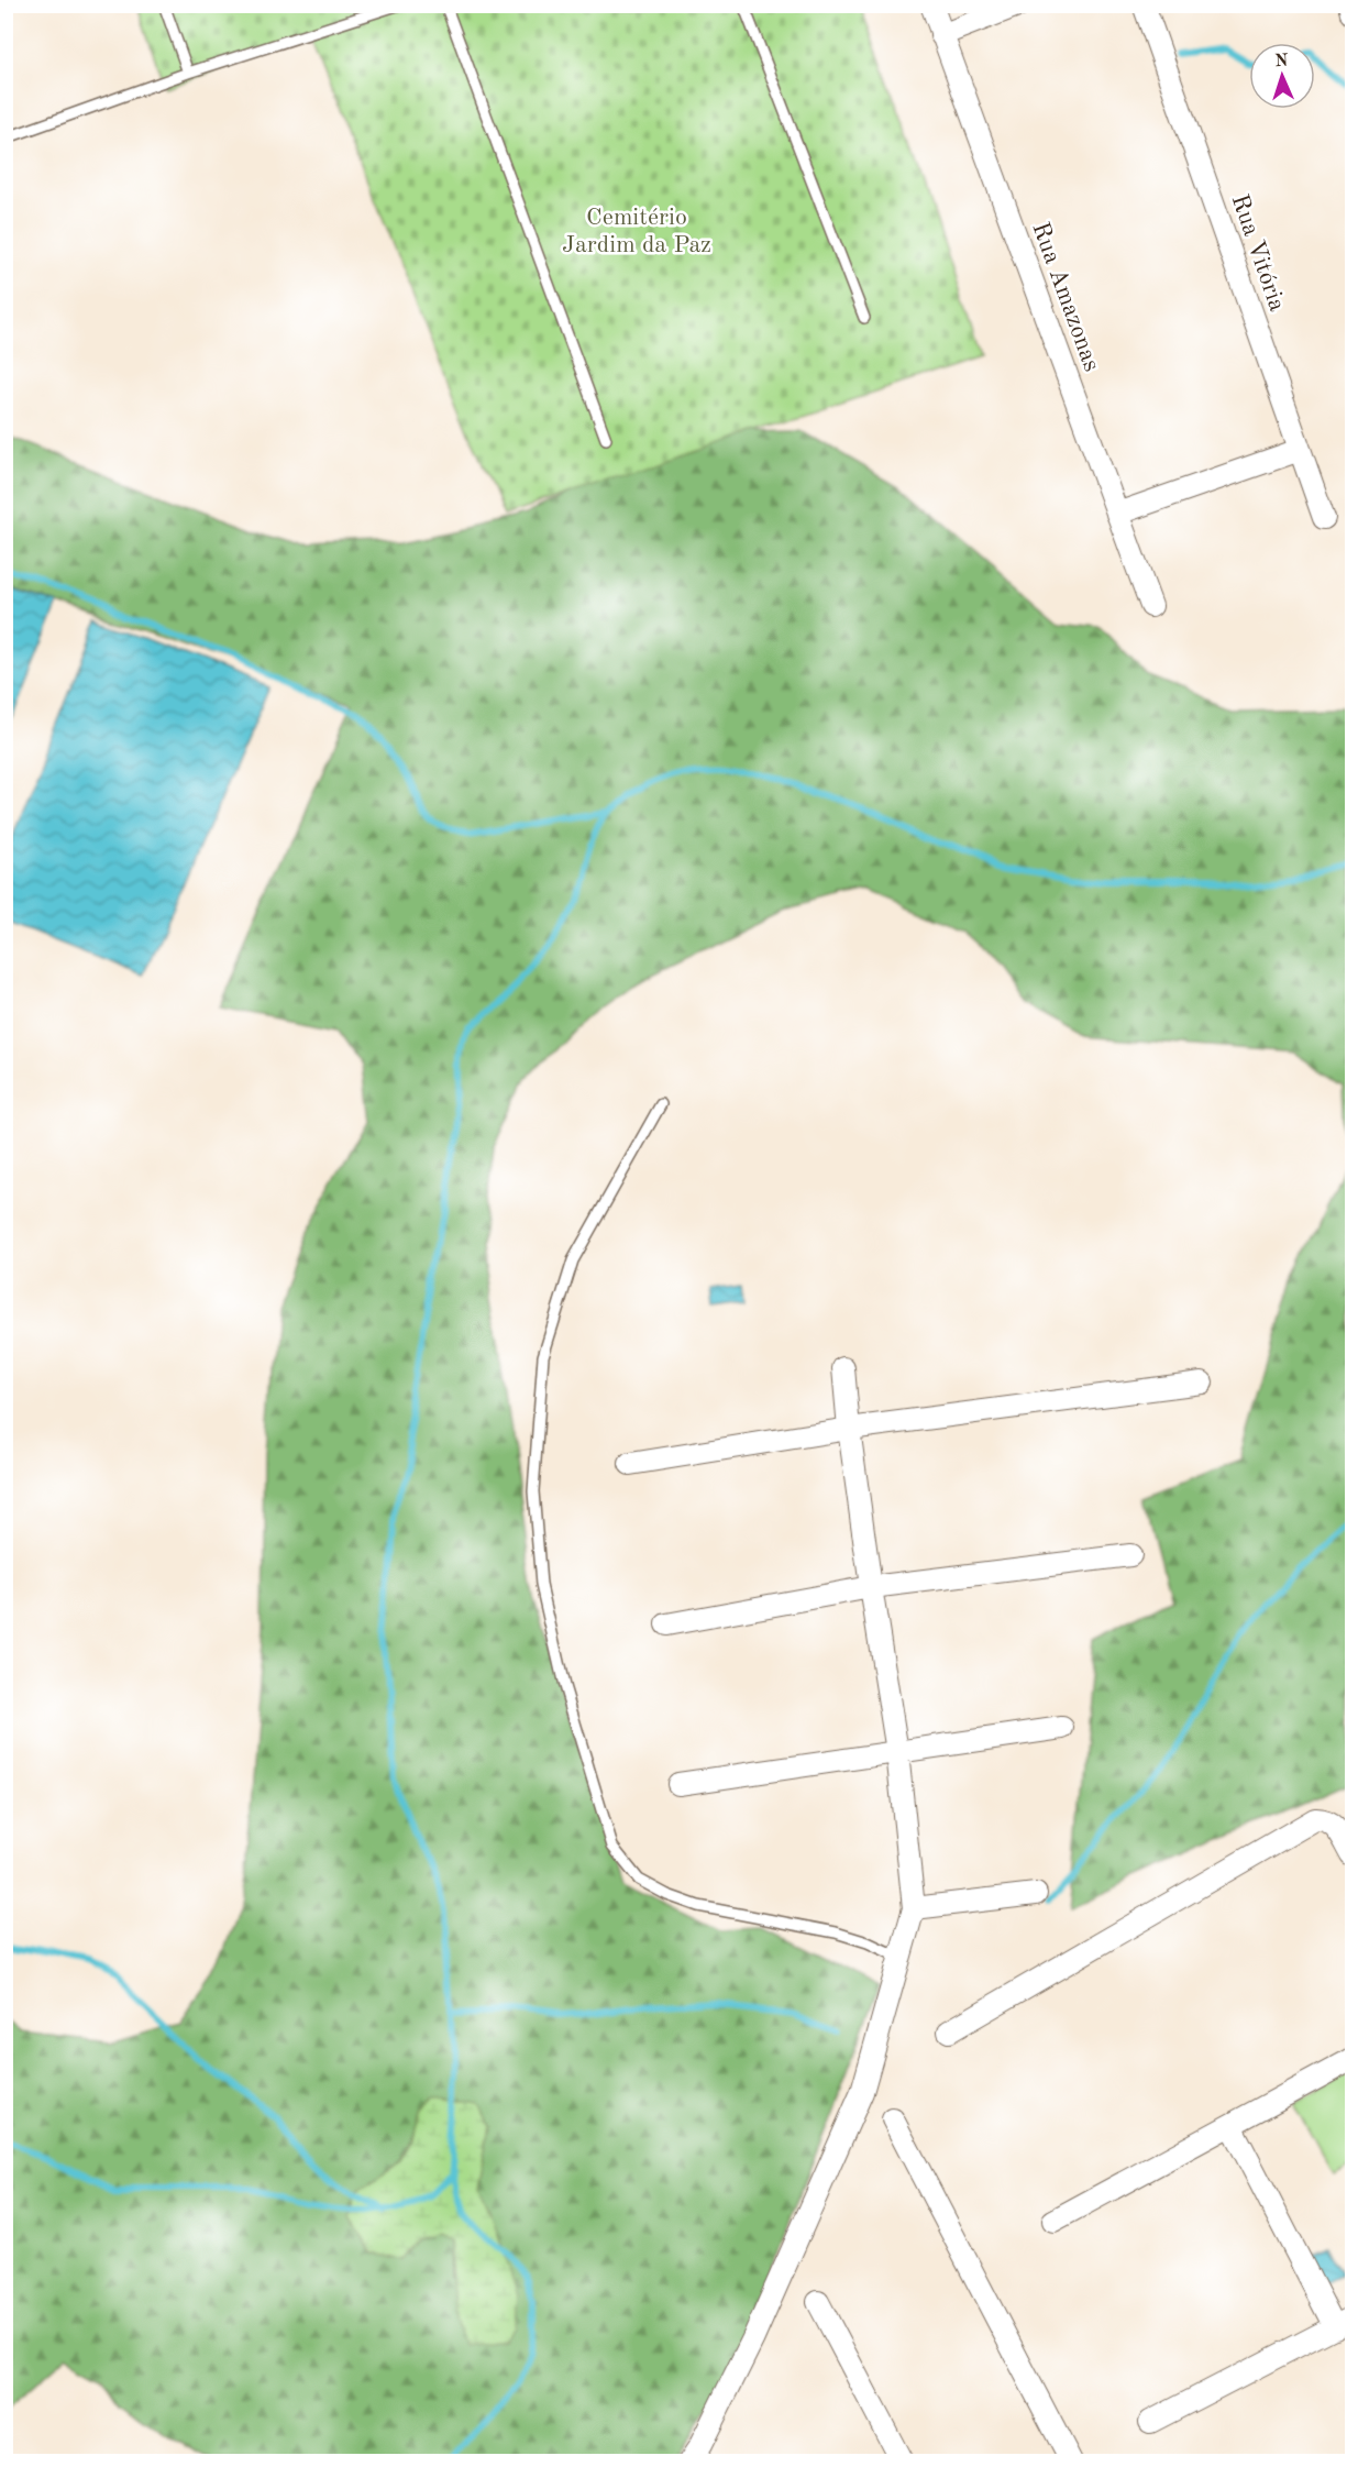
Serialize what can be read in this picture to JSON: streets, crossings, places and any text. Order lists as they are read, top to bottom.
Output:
{
  "streets": {
    "street": ["Rua Vitória", "Rua Amazonas"]
  },
  "parks": ["Cemitério Jardim da Paz"],
  "north": "top"
}
